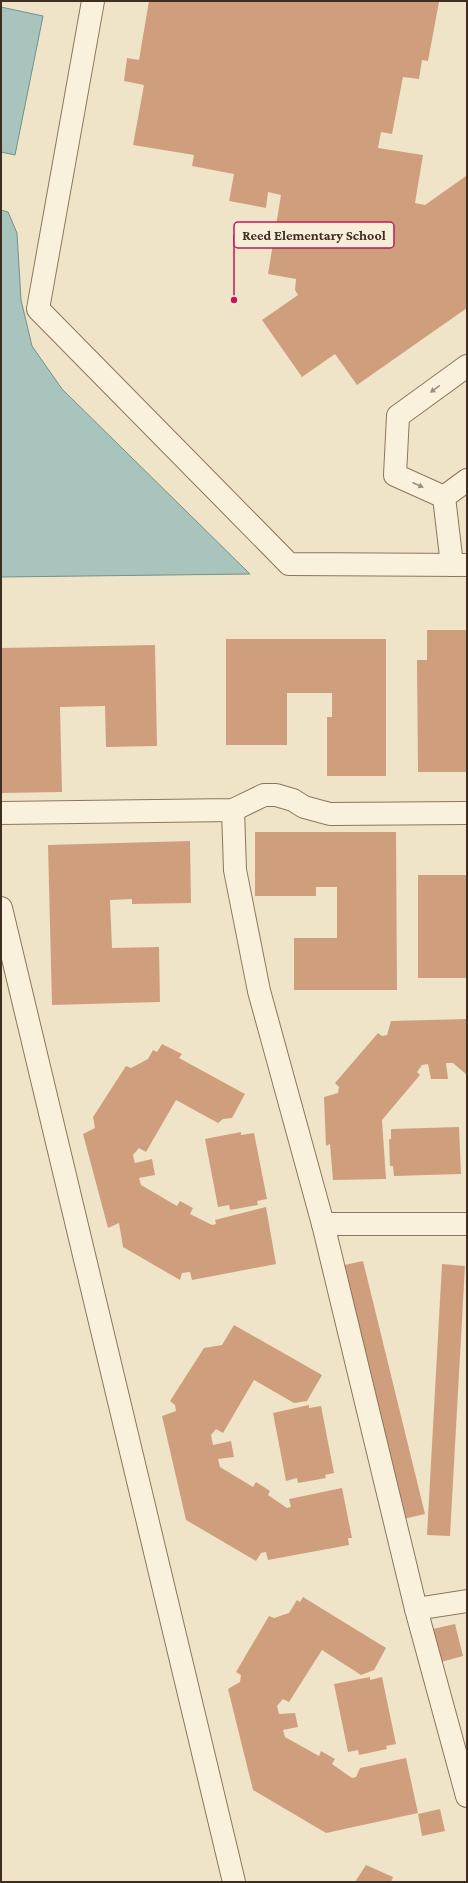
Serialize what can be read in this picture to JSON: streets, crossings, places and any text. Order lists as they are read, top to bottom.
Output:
{
  "places": ["Reed Elementary School"]
}
